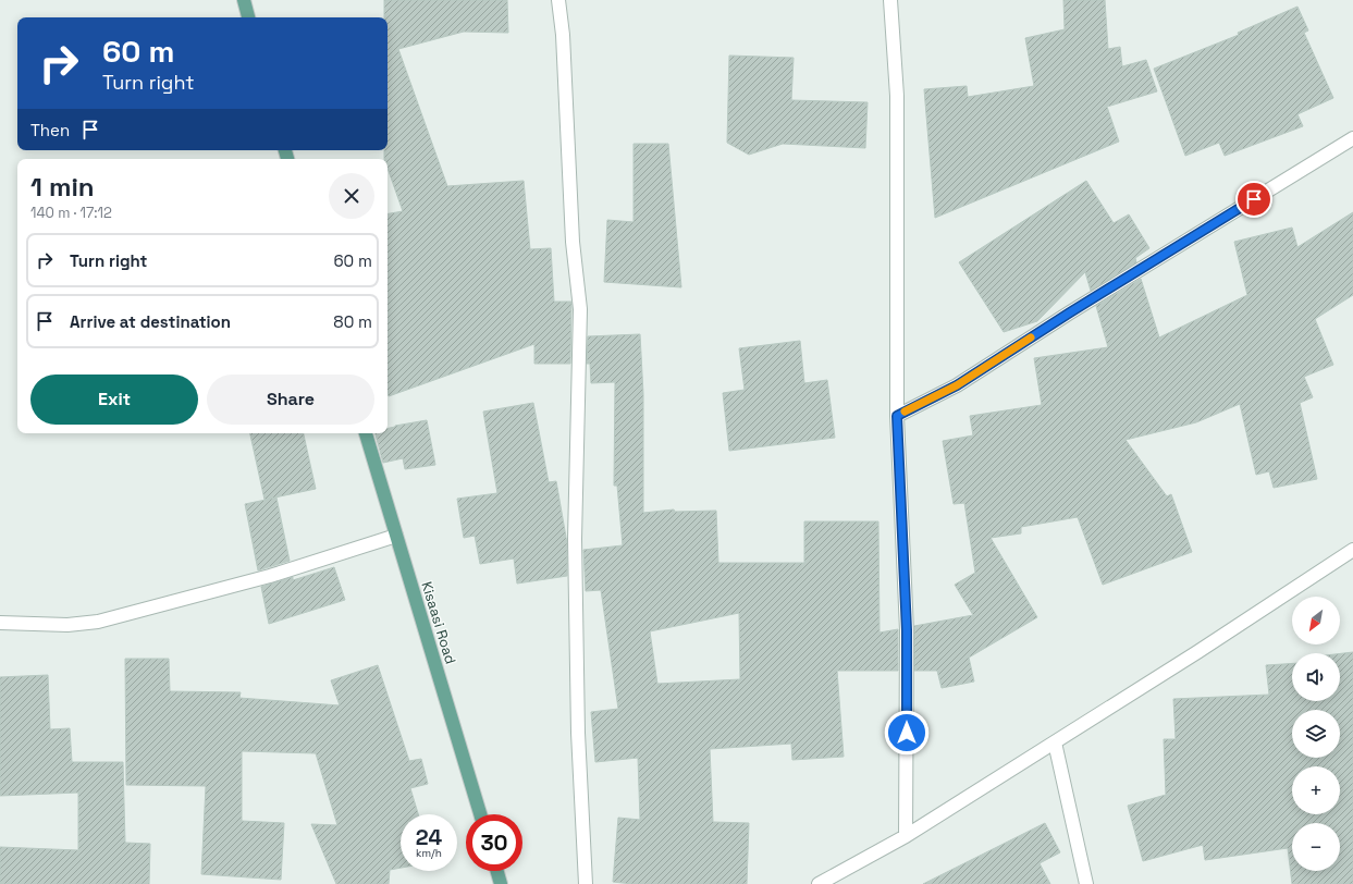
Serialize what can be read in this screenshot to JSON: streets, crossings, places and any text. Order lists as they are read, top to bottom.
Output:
{
  "streets": {
    "main road": ["Kisaasi Road"]
  },
  "north": "bottom left",
  "page": {
    "turn": ["60 m", "Turn right"],
    "then": "Then",
    "heading": ["1 min", "140 m · 17:12"],
    "list": [
      {
        "name": "Turn right",
        "value": "60 m"
      },
      {
        "name": "Arrive at destination",
        "value": "80 m"
      }
    ],
    "buttons": ["Exit", "Share"],
    "map_buttons": ["+", "−"],
    "speed": "24 km/h",
    "limit": "30"
  }
}
